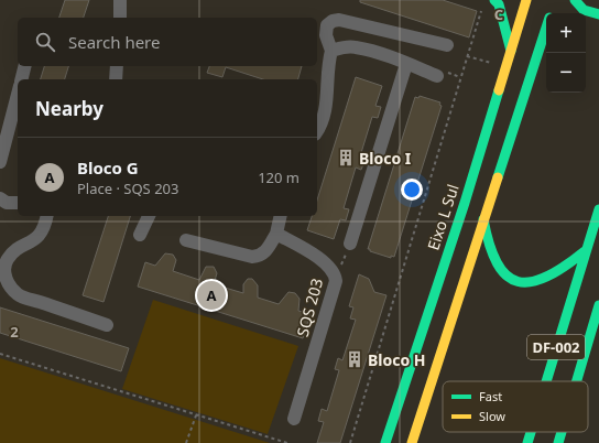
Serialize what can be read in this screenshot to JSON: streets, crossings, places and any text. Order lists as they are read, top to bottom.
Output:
{
  "streets": {
    "main road": ["Eixo L Sul", "DF-002"],
    "street": ["SQS 203"]
  },
  "places": {
    "building": ["Bloco I", "Bloco H"]
  },
  "legend": ["Fast", "Slow"],
  "page": {
    "map_buttons": ["+", "−"],
    "search": "Search here",
    "heading": "Nearby",
    "list": [
      {
        "mark": "A",
        "name": "Bloco G",
        "note": "Place · SQS 203",
        "value": "120 m"
      }
    ],
    "pins": "A"
  },
  "grid": {
    "columns": ["C"],
    "rows": ["2"]
  }
}
